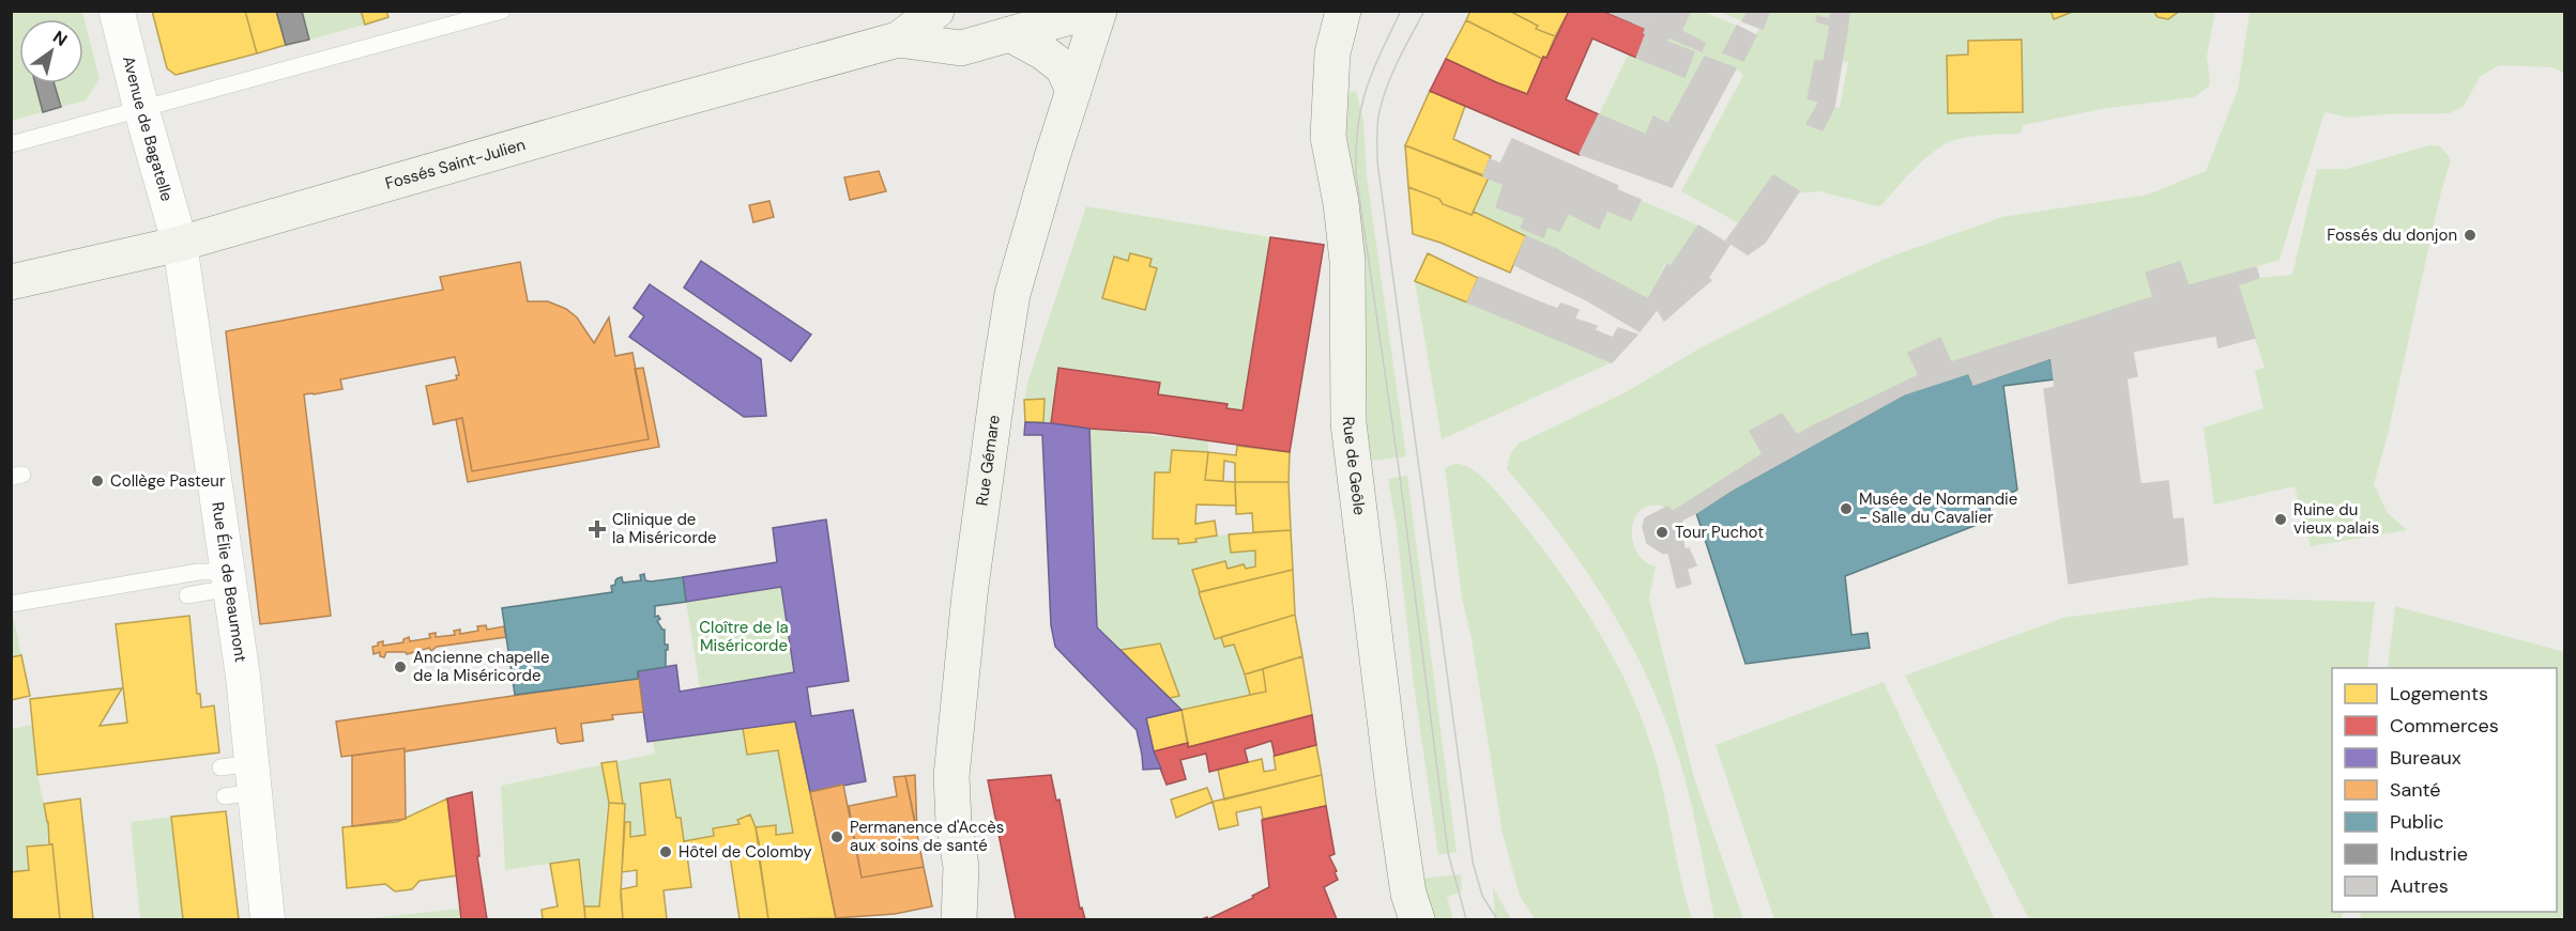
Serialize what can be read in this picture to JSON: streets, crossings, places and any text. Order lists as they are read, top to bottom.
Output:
{
  "streets": {
    "main road": ["Fossés Saint-Julien", "Rue Gémare", "Rue de Geôle"],
    "street": ["Avenue de Bagatelle", "Rue Élie de Beaumont"]
  },
  "crossings": [
    ["Avenue de Bagatelle", "Fossés Saint-Julien"],
    ["Avenue de Bagatelle", "Rue Élie de Beaumont"],
    ["Fossés Saint-Julien", "Rue Élie de Beaumont"]
  ],
  "parks": ["Cloître de la Miséricorde"],
  "places": {
    "other": [
      "Fossés du donjon",
      "Collège Pasteur",
      "Musée de Normandie - Salle du Cavalier",
      "Ruine du vieux palais",
      "Tour Puchot",
      "Ancienne chapelle de la Miséricorde",
      "Permanence d'Accès aux soins de santé",
      "Hôtel de Colomby"
    ],
    "health": ["Clinique de la Miséricorde"]
  },
  "legend": [
    "Logements",
    "Commerces",
    "Bureaux",
    "Santé",
    "Public",
    "Industrie",
    "Autres"
  ],
  "north": "top right"
}
